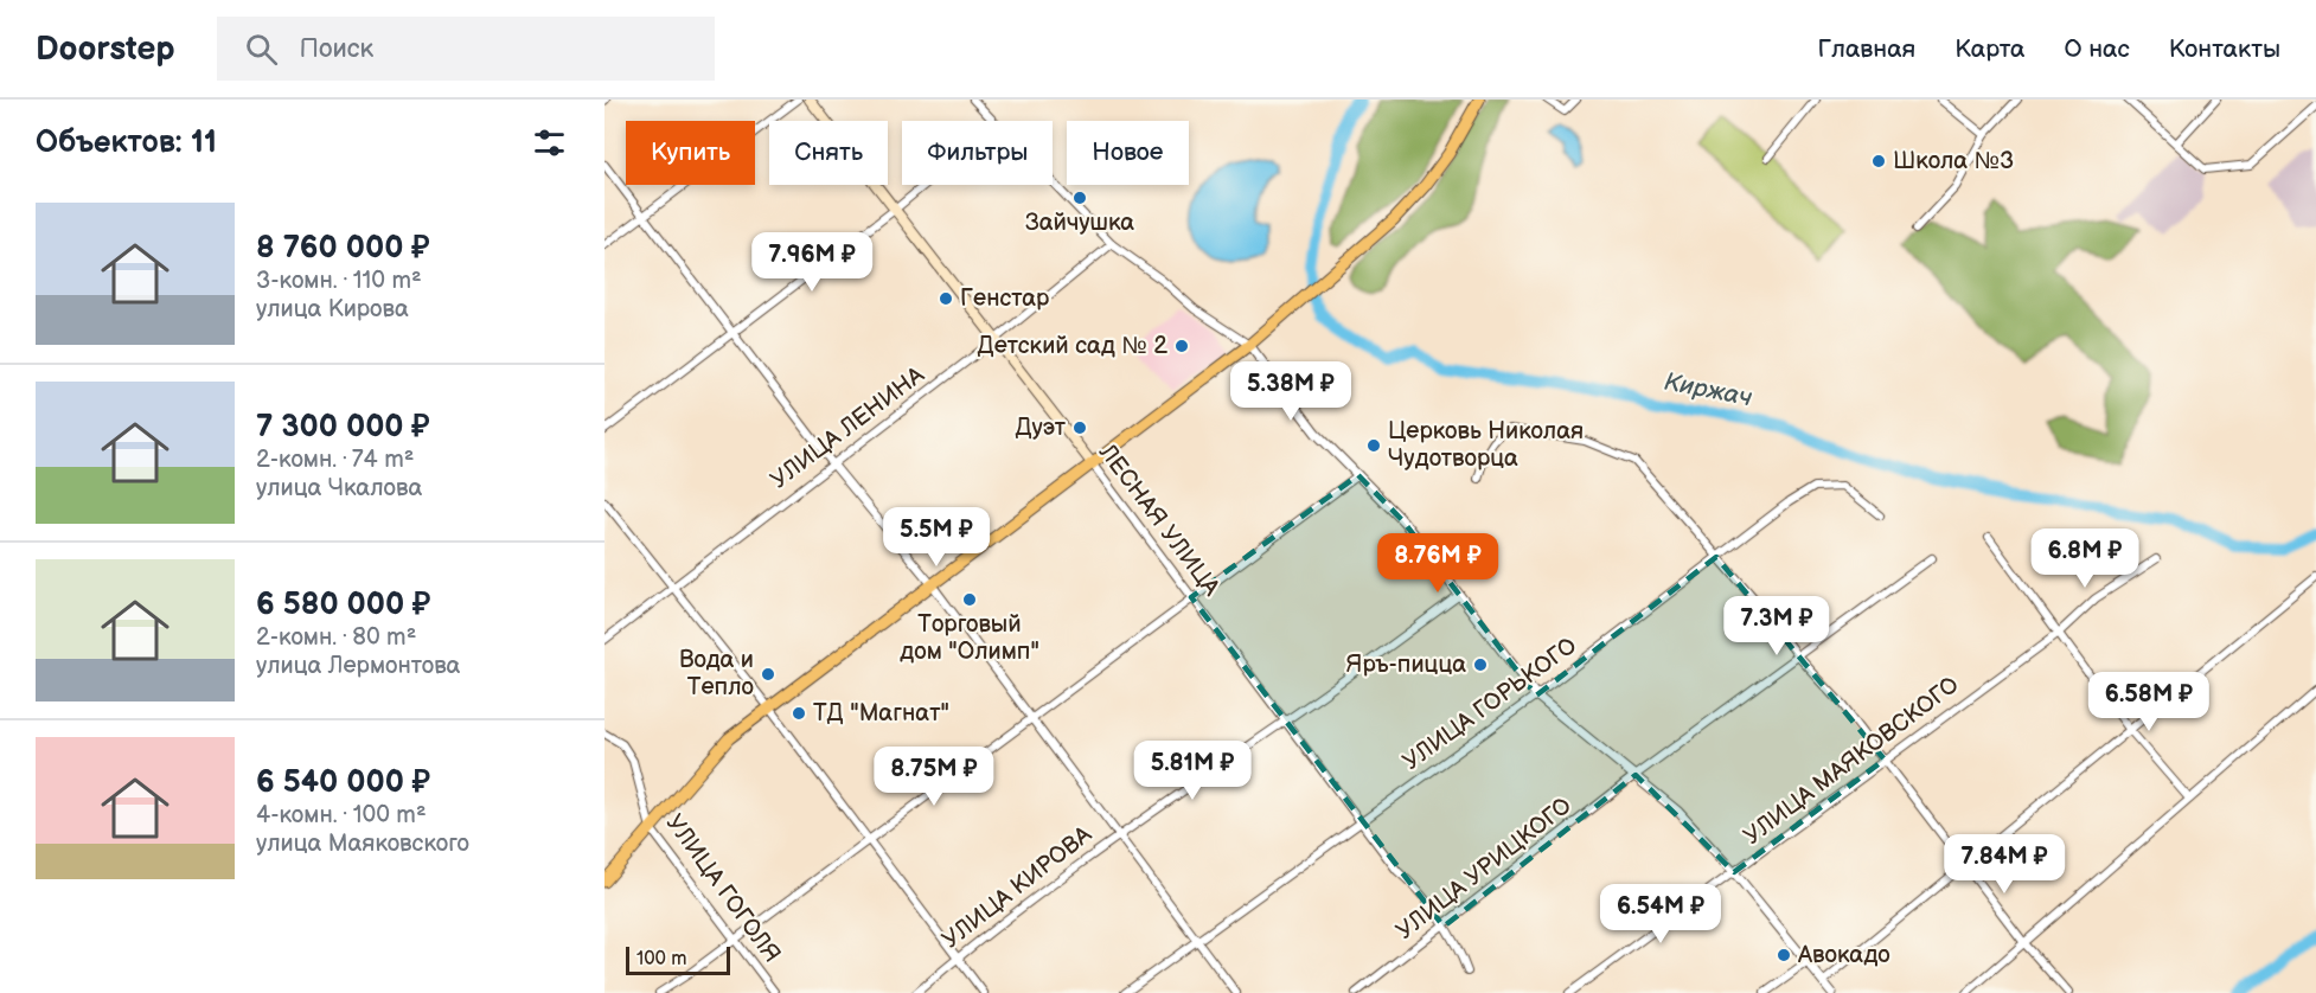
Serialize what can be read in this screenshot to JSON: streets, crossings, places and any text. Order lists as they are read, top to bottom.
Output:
{
  "streets": {
    "main road": ["ЛЕСНАЯ УЛИЦА"],
    "street": [
      "УЛИЦА ЛЕНИНА",
      "УЛИЦА ГОРЬКОГО",
      "УЛИЦА МАЯКОВСКОГО",
      "УЛИЦА УРИЦКОГО",
      "УЛИЦА КИРОВА",
      "УЛИЦА ГОГОЛЯ"
    ]
  },
  "crossings": [
    ["УЛИЦА ЛЕНИНА", "ЛЕСНАЯ УЛИЦА"],
    ["ЛЕСНАЯ УЛИЦА", "УЛИЦА ГОРЬКОГО"],
    ["ЛЕСНАЯ УЛИЦА", "УЛИЦА УРИЦКОГО"],
    ["ЛЕСНАЯ УЛИЦА", "УЛИЦА КИРОВА"]
  ],
  "water": ["Киржач"],
  "places": [
    "Школа №3",
    "Зайчушка",
    "Генстар",
    "Детский сад № 2",
    "Дуэт",
    "Церковь Николая Чудотворца",
    "Торговый дом \"Олимп\"",
    "Яръ-пицца",
    "Вода и Тепло",
    "ТД \"Магнат\"",
    "Авокадо"
  ],
  "scale_bar": "100 m",
  "page": {
    "header": "Doorstep",
    "search": "Поиск",
    "nav": [
      "Главная",
      "Карта",
      "О нас",
      "Контакты"
    ],
    "heading": "Объектов: 11",
    "chip": [
      "Купить",
      "Снять",
      "Фильтры",
      "Новое"
    ],
    "list": [
      {
        "name": "8 760 000 ₽",
        "note": "3-комн. · 110 m² · улица Кирова"
      },
      {
        "name": "7 300 000 ₽",
        "note": "2-комн. · 74 m² · улица Чкалова"
      },
      {
        "name": "6 580 000 ₽",
        "note": "2-комн. · 80 m² · улица Лермонтова"
      },
      {
        "name": "6 540 000 ₽",
        "note": "4-комн. · 100 m² · улица Маяковского"
      }
    ],
    "price": [
      "7.96M ₽",
      "5.38M ₽",
      "5.5M ₽",
      "6.8M ₽",
      "8.76M ₽",
      "7.3M ₽",
      "6.58M ₽",
      "5.81M ₽",
      "8.75M ₽",
      "7.84M ₽",
      "6.54M ₽"
    ],
    "scale": "100 m"
  }
}
